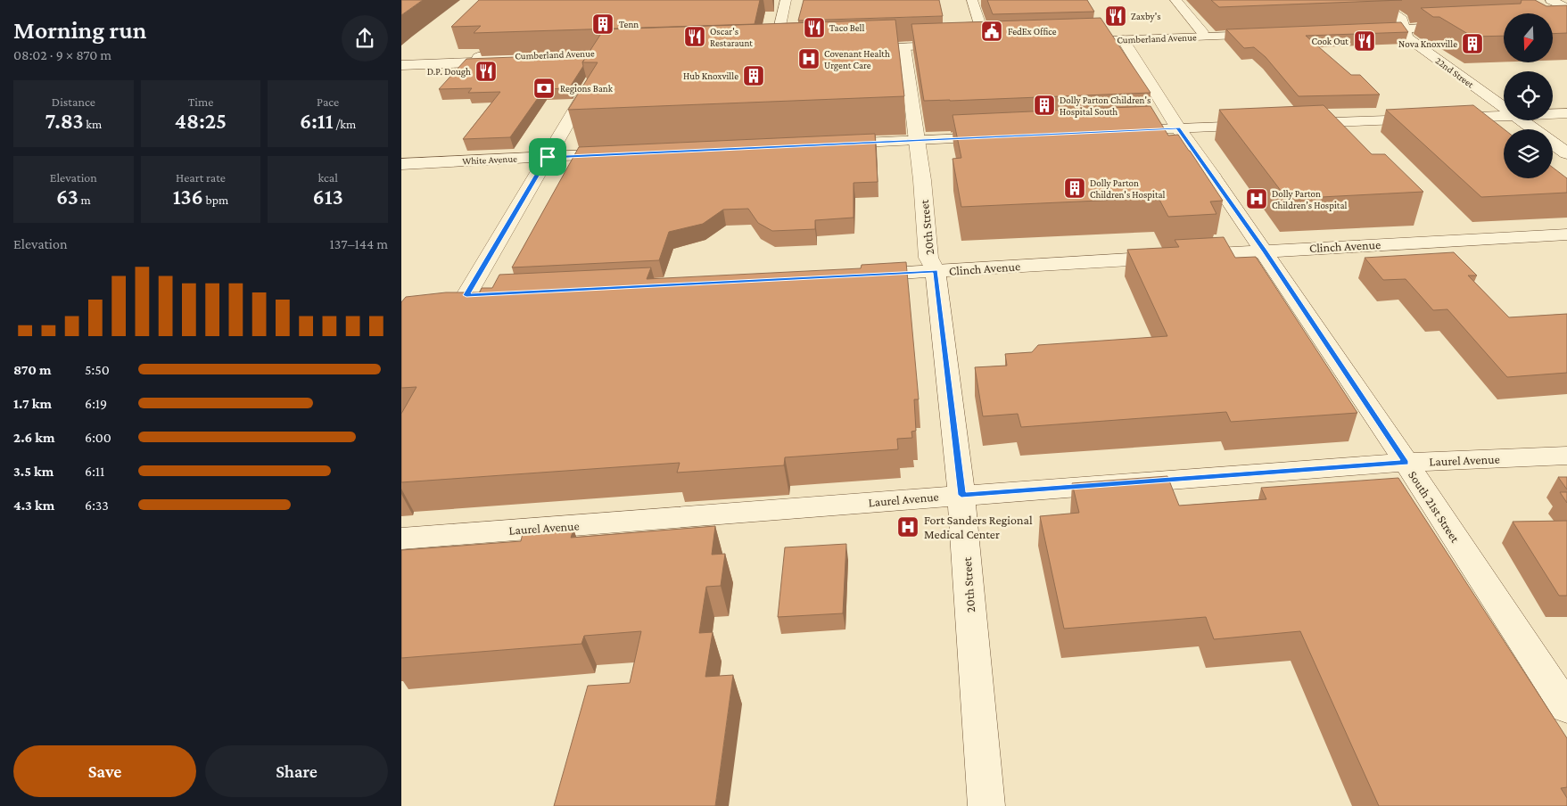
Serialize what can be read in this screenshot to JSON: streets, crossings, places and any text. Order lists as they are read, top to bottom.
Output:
{
  "streets": {
    "street": [
      "Cumberland Avenue",
      "22nd Street",
      "White Avenue",
      "20th Street",
      "Clinch Avenue",
      "Laurel Avenue",
      "South 21st Street"
    ]
  },
  "crossings": [
    ["Cumberland Avenue", "South 21st Street"],
    ["20th Street", "Clinch Avenue"],
    ["20th Street", "Laurel Avenue"],
    ["Clinch Avenue", "South 21st Street"],
    ["Laurel Avenue", "South 21st Street"]
  ],
  "places": {
    "restaurant": [
      "Zaxby's",
      "Taco Bell",
      "Oscar's Restaraunt",
      "Cook Out",
      "D.P. Dough"
    ],
    "building": [
      "Tenn",
      "Nova Knoxville",
      "Hub Knoxville",
      "Dolly Parton Children's Hospital South",
      "Dolly Parton Children's Hospital"
    ],
    "public building": ["FedEx Office"],
    "hospital": ["Covenant Health Urgent Care", "Dolly Parton Children’s Hospital", "Fort Sanders Regional Medical Center"],
    "bank": ["Regions Bank"]
  },
  "north": "bottom",
  "page": {
    "heading": ["Morning run", "08:02 · 9 × 870 m"],
    "stats": [
      ["Distance", "7.83 km"],
      ["Time", "48:25"],
      ["Pace", "6:11 /km"],
      ["Elevation", "63 m"],
      ["Heart rate", "136 bpm"],
      ["kcal", "613"]
    ],
    "chart": ["Elevation", "137–144 m"],
    "list": [
      {
        "name": "870 m",
        "note": "5:50"
      },
      {
        "name": "1.7 km",
        "note": "6:19"
      },
      {
        "name": "2.6 km",
        "note": "6:00"
      },
      {
        "name": "3.5 km",
        "note": "6:11"
      },
      {
        "name": "4.3 km",
        "note": "6:33"
      }
    ],
    "buttons": ["Save", "Share"]
  }
}
